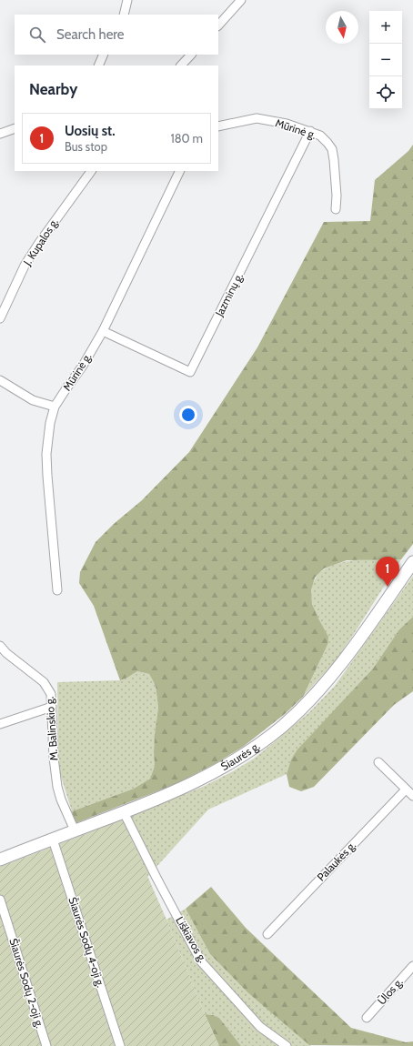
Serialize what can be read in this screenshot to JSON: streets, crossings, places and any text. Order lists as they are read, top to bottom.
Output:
{
  "streets": {
    "main road": ["Šiaurės g."],
    "street": [
      "Mūrinė g.",
      "J. Kupalos g.",
      "Jazminų g.",
      "M. Balinskio g.",
      "Palaukės g.",
      "Liškiavos g.",
      "Šiaurės Sodų 4-oji g.",
      "Šiaurės Sodų 2-oji g.",
      "Ūlos g."
    ]
  },
  "crossings": [
    ["Mūrinė g.", "Jazminų g."],
    ["M. Balinskio g.", "Šiaurės g."],
    ["Šiaurės g.", "Liškiavos g."],
    ["Šiaurės g.", "Šiaurės Sodų 4-oji g."]
  ],
  "north": "bottom",
  "page": {
    "map_buttons": ["+", "−"],
    "search": "Search here",
    "heading": "Nearby",
    "list": [
      {
        "mark": "1",
        "name": "Uosių st.",
        "note": "Bus stop",
        "value": "180 m"
      }
    ],
    "pins": "1"
  }
}
